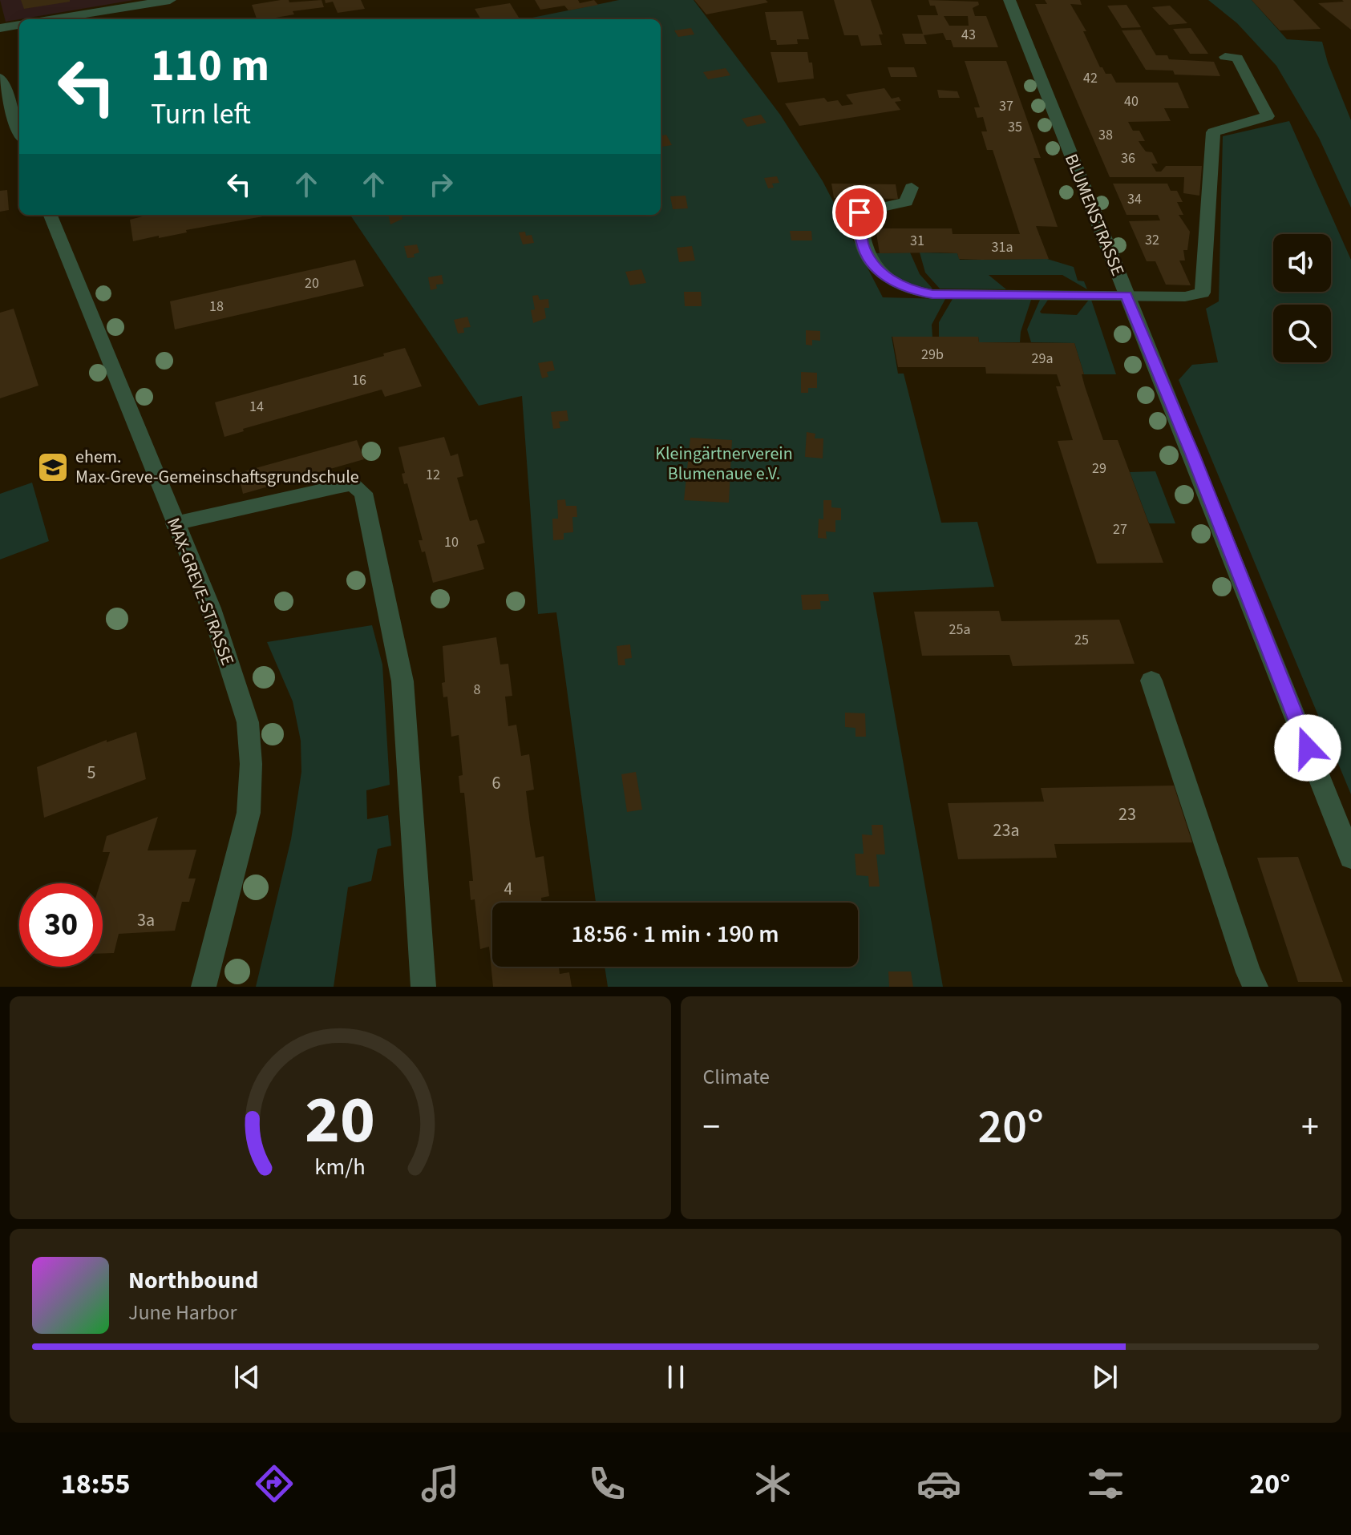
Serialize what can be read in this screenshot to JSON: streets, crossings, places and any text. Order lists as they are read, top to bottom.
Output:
{
  "streets": {
    "street": ["BLUMENSTRASSE", "MAX-GREVE-STRASSE"]
  },
  "parks": ["Kleingärtnerverein Blumenaue e.V."],
  "places": {
    "school or university": ["ehem. Max-Greve-Gemeinschaftsgrundschule"]
  },
  "house_numbers": [
    "43",
    "42",
    "40",
    "37",
    "35",
    "38",
    "36",
    "34",
    "32",
    "31",
    "31a",
    "20",
    "18",
    "29b",
    "29a",
    "16",
    "14",
    "29",
    "12",
    "27",
    "10",
    "25a",
    "25",
    "8",
    "5",
    "6",
    "23",
    "23a",
    "4",
    "3a"
  ],
  "page": {
    "turn": ["110 m", "Turn left"],
    "limit": "30",
    "trip": "18:56 · 1 min · 190 m",
    "tile": "Climate",
    "heat": ["−", "20°", "+"],
    "song": ["Northbound", "June Harbor"],
    "tabs": ["18:55", "20°"],
    "gauge": ["20", "km/h"]
  }
}
